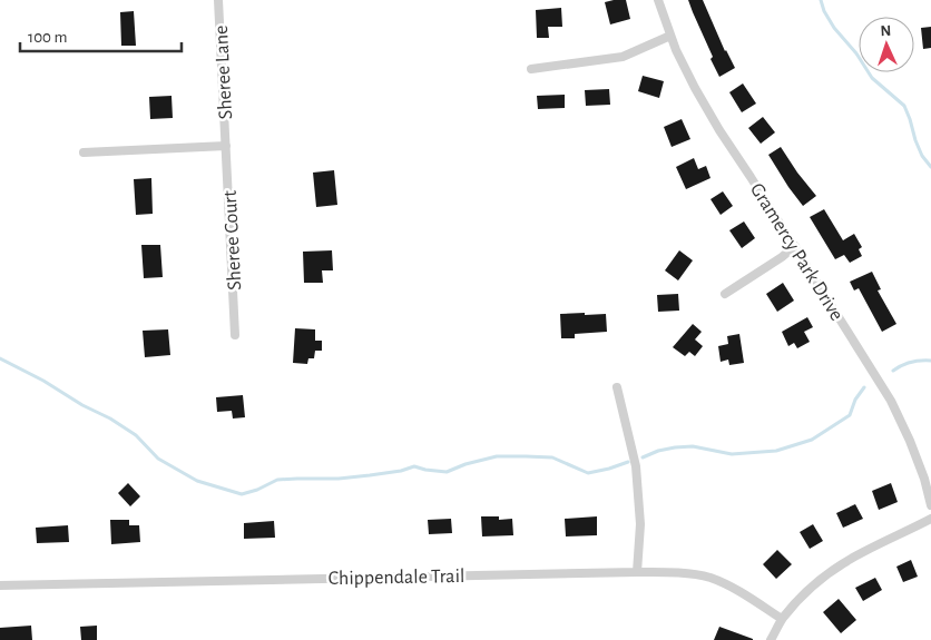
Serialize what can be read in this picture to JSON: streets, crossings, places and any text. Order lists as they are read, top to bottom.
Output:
{
  "streets": {
    "street": [
      "Sheree Lane",
      "Sheree Court",
      "Gramercy Park Drive",
      "Chippendale Trail"
    ]
  },
  "crossings": [
    ["Sheree Lane", "Sheree Court"]
  ],
  "scale_bar": "100 m",
  "north": "top"
}
